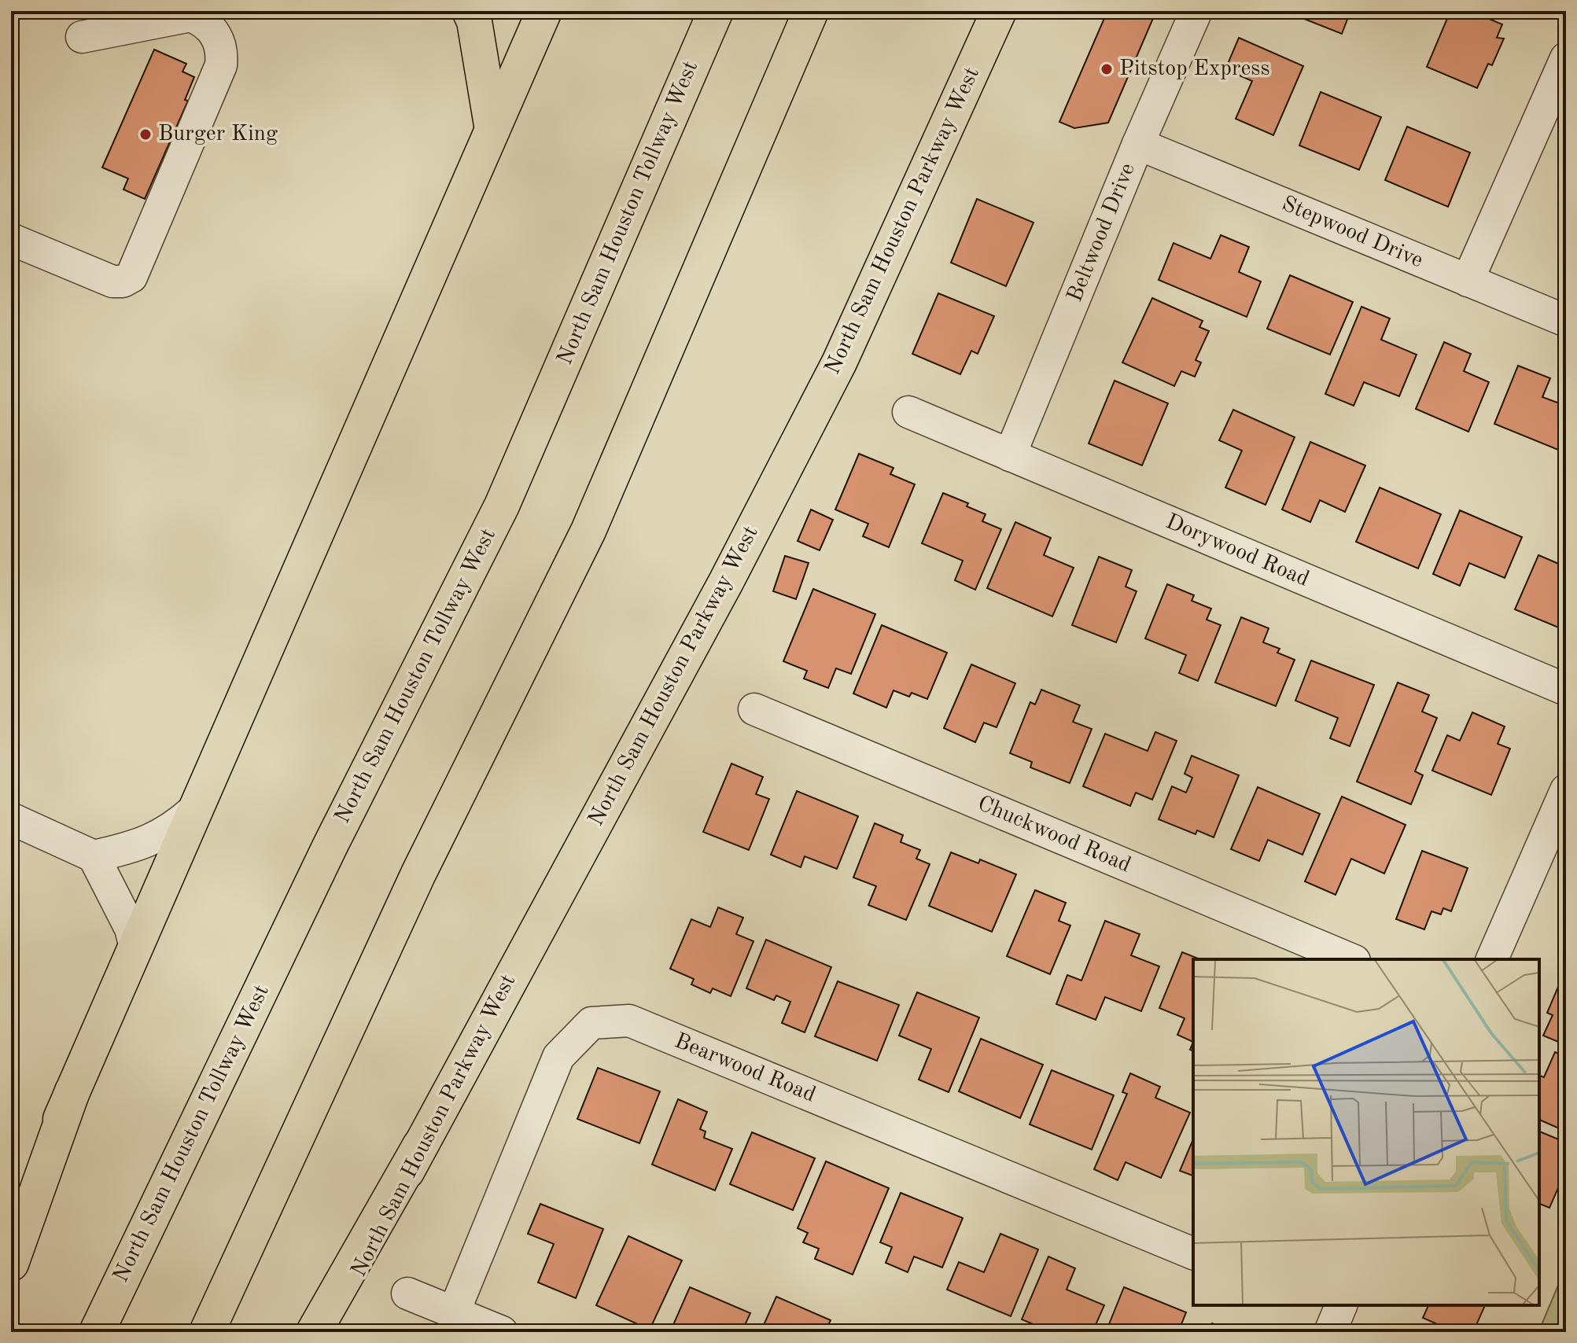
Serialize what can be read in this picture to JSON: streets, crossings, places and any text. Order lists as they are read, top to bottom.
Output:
{
  "streets": {
    "main road": ["North Sam Houston Tollway West", "North Sam Houston Parkway West"],
    "street": [
      "Beltwood Drive",
      "Stepwood Drive",
      "Dorywood Road",
      "Chuckwood Road",
      "Bearwood Road"
    ]
  },
  "crossings": [
    ["Beltwood Drive", "Stepwood Drive"],
    ["Beltwood Drive", "Dorywood Road"]
  ],
  "places": ["Pitstop Express", "Burger King"]
}
